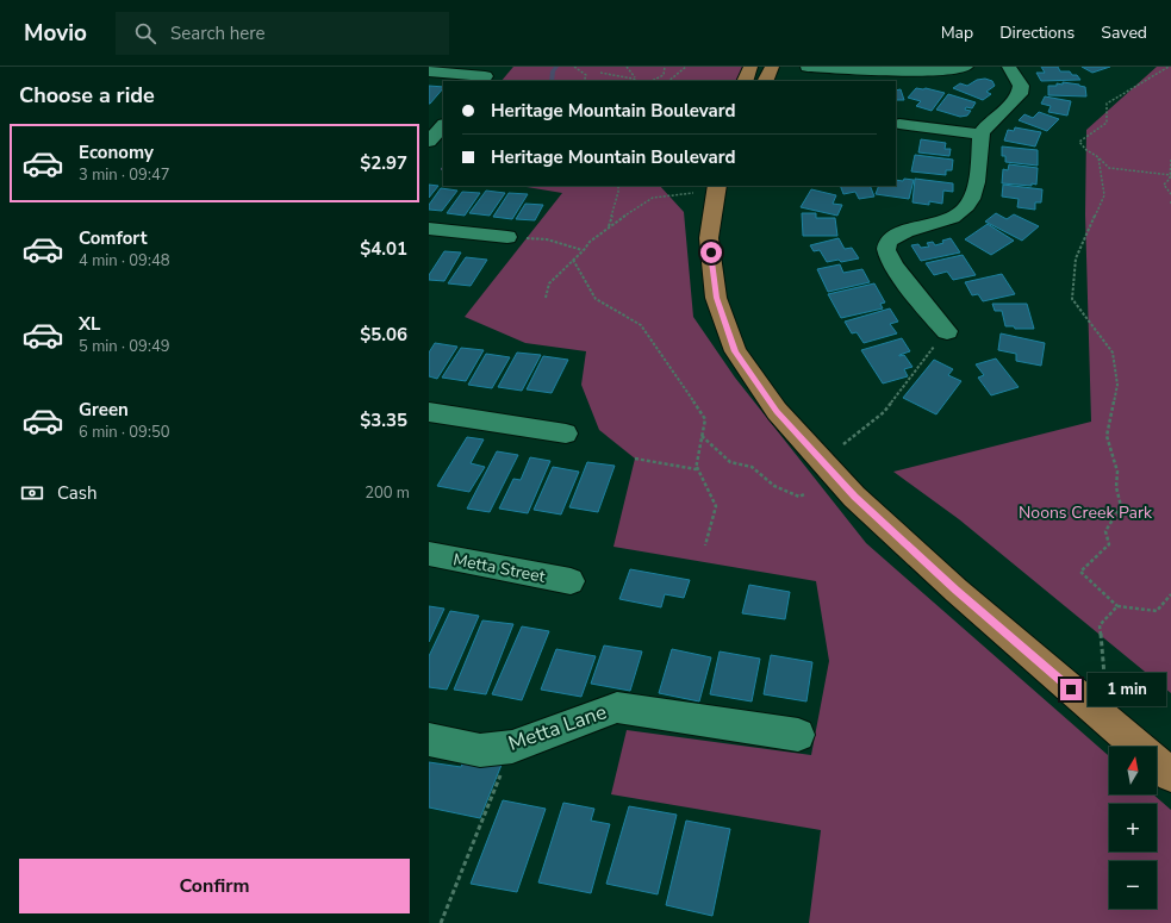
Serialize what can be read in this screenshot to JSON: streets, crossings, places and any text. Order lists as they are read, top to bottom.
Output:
{
  "streets": {
    "street": ["Metta Street", "Metta Lane"]
  },
  "parks": ["Noons Creek Park"],
  "north": "top",
  "page": {
    "header": "Movio",
    "search": "Search here",
    "nav": ["Map", "Directions", "Saved"],
    "heading": "Choose a ride",
    "banner": ["Heritage Mountain Boulevard", "Heritage Mountain Boulevard"],
    "list": [
      {
        "name": "Economy",
        "note": "3 min · 09:47",
        "value": "$2.97"
      },
      {
        "name": "Comfort",
        "note": "4 min · 09:48",
        "value": "$4.01"
      },
      {
        "name": "XL",
        "note": "5 min · 09:49",
        "value": "$5.06"
      },
      {
        "name": "Green",
        "note": "6 min · 09:50",
        "value": "$3.35"
      }
    ],
    "pay": ["Cash", "200 m"],
    "bubble": "1 min",
    "map_buttons": ["+", "−"],
    "buttons": "Confirm"
  }
}
